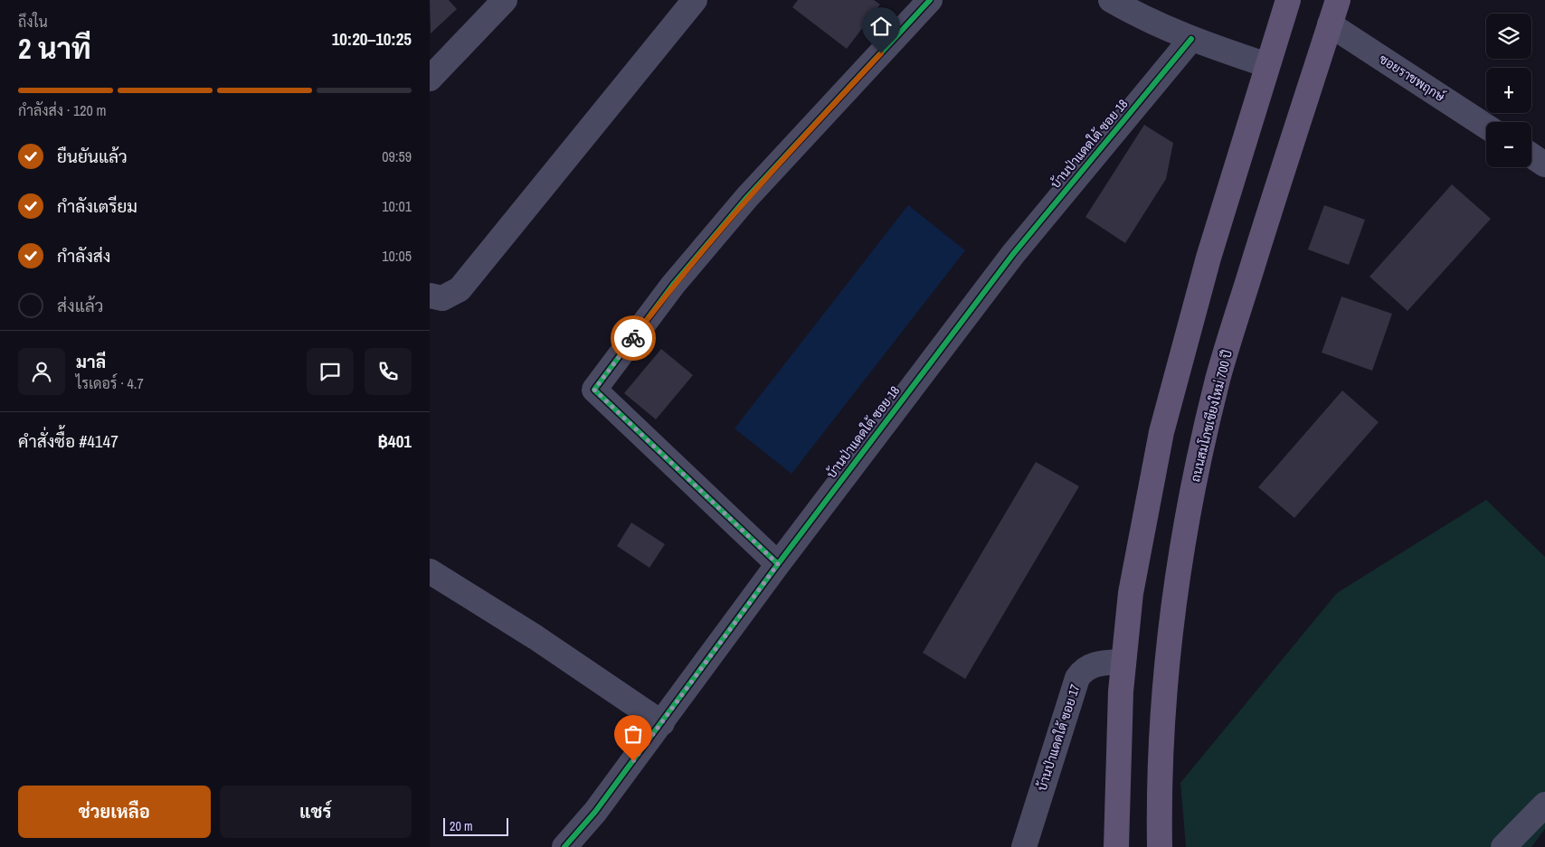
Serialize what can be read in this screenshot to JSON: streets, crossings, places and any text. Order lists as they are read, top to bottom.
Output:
{
  "streets": {
    "main road": ["ถนนสมโภชเชียงใหม่ 700 ปี"],
    "street": ["ซอยราชพฤกษ์", "บ้านป่าแดดใต้ ซอย 18", "บ้านป่าแดดใต้ ซอย 17"]
  },
  "crossings": [
    ["ซอยราชพฤกษ์", "ถนนสมโภชเชียงใหม่ 700 ปี"]
  ],
  "scale_bar": "20 m",
  "page": {
    "heading": ["2 นาที", "ถึงใน", "10:20–10:25"],
    "panel": [
      "มาลี",
      "ไรเดอร์ · 4.7",
      "คำสั่งซื้อ #4147",
      "฿401"
    ],
    "map_buttons": ["+", "−"],
    "bar": "กำลังส่ง · 120 m",
    "list": [
      ["ยืนยันแล้ว", "09:59"],
      ["กำลังเตรียม", "10:01"],
      ["กำลังส่ง", "10:05"],
      "ส่งแล้ว"
    ],
    "buttons": ["ช่วยเหลือ", "แชร์"],
    "scale": "20 m"
  }
}
